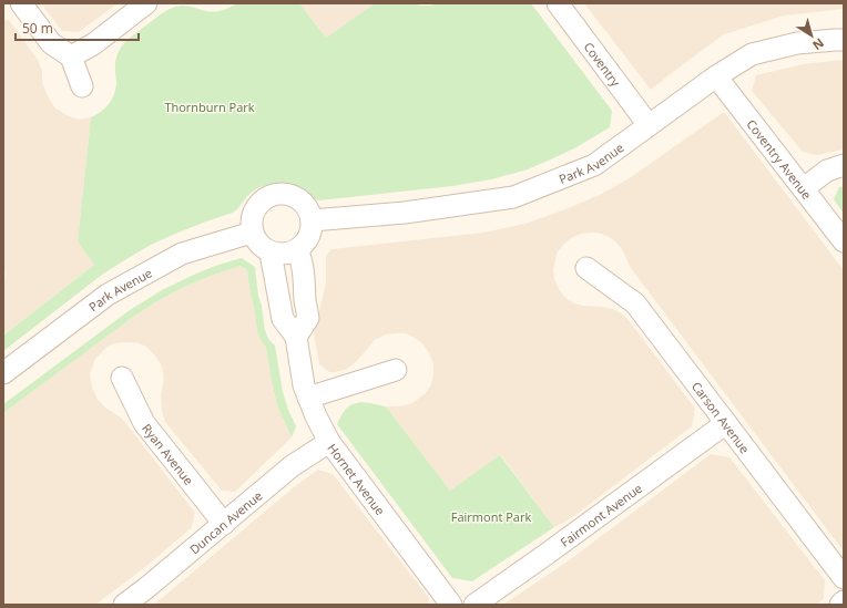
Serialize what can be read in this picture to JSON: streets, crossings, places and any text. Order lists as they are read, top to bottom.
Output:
{
  "streets": {
    "street": [
      "Coventry",
      "Coventry Avenue",
      "Park Avenue",
      "Carson Avenue",
      "Ryan Avenue",
      "Hornet Avenue",
      "Fairmont Avenue",
      "Duncan Avenue"
    ]
  },
  "crossings": [
    ["Coventry", "Park Avenue"],
    ["Coventry Avenue", "Park Avenue"],
    ["Park Avenue", "Hornet Avenue"],
    ["Carson Avenue", "Fairmont Avenue"],
    ["Ryan Avenue", "Duncan Avenue"],
    ["Hornet Avenue", "Duncan Avenue"]
  ],
  "parks": ["Thornburn Park", "Fairmont Park"],
  "scale_bar": "50 m",
  "north": "bottom right"
}
